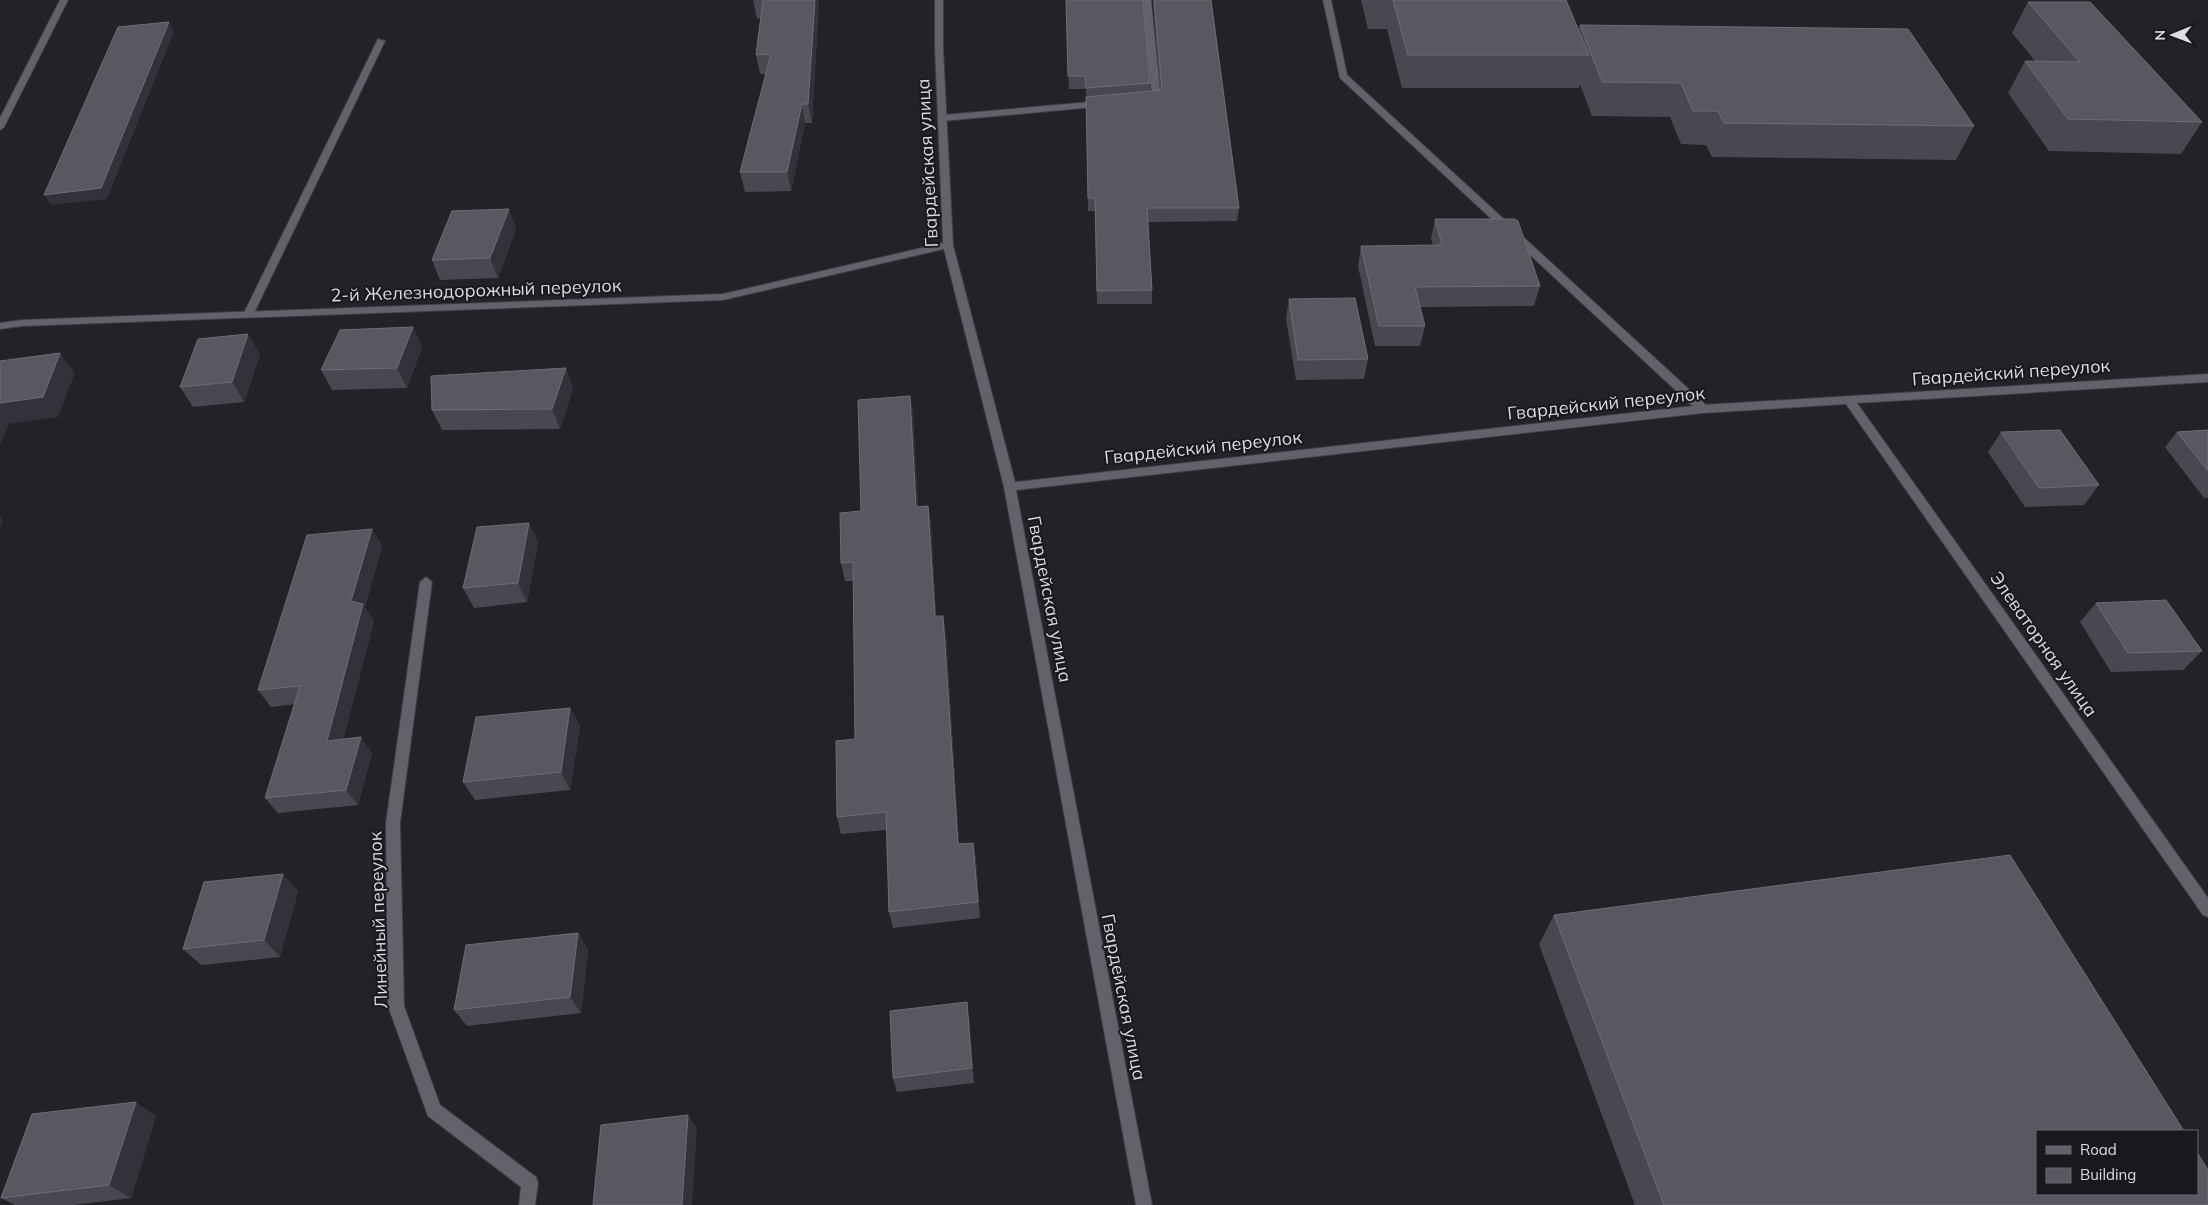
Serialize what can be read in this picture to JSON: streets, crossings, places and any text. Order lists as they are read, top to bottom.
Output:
{
  "streets": {
    "street": [
      "Гвардейская улица",
      "2-й Железнодорожный переулок",
      "Гвардейский переулок",
      "Элеваторная улица",
      "Линейный переулок"
    ]
  },
  "crossings": [
    ["Гвардейская улица", "2-й Железнодорожный переулок"],
    ["Гвардейская улица", "Гвардейский переулок"],
    ["Гвардейский переулок", "Элеваторная улица"]
  ],
  "legend": ["Road", "Building"],
  "north": "left"
}
